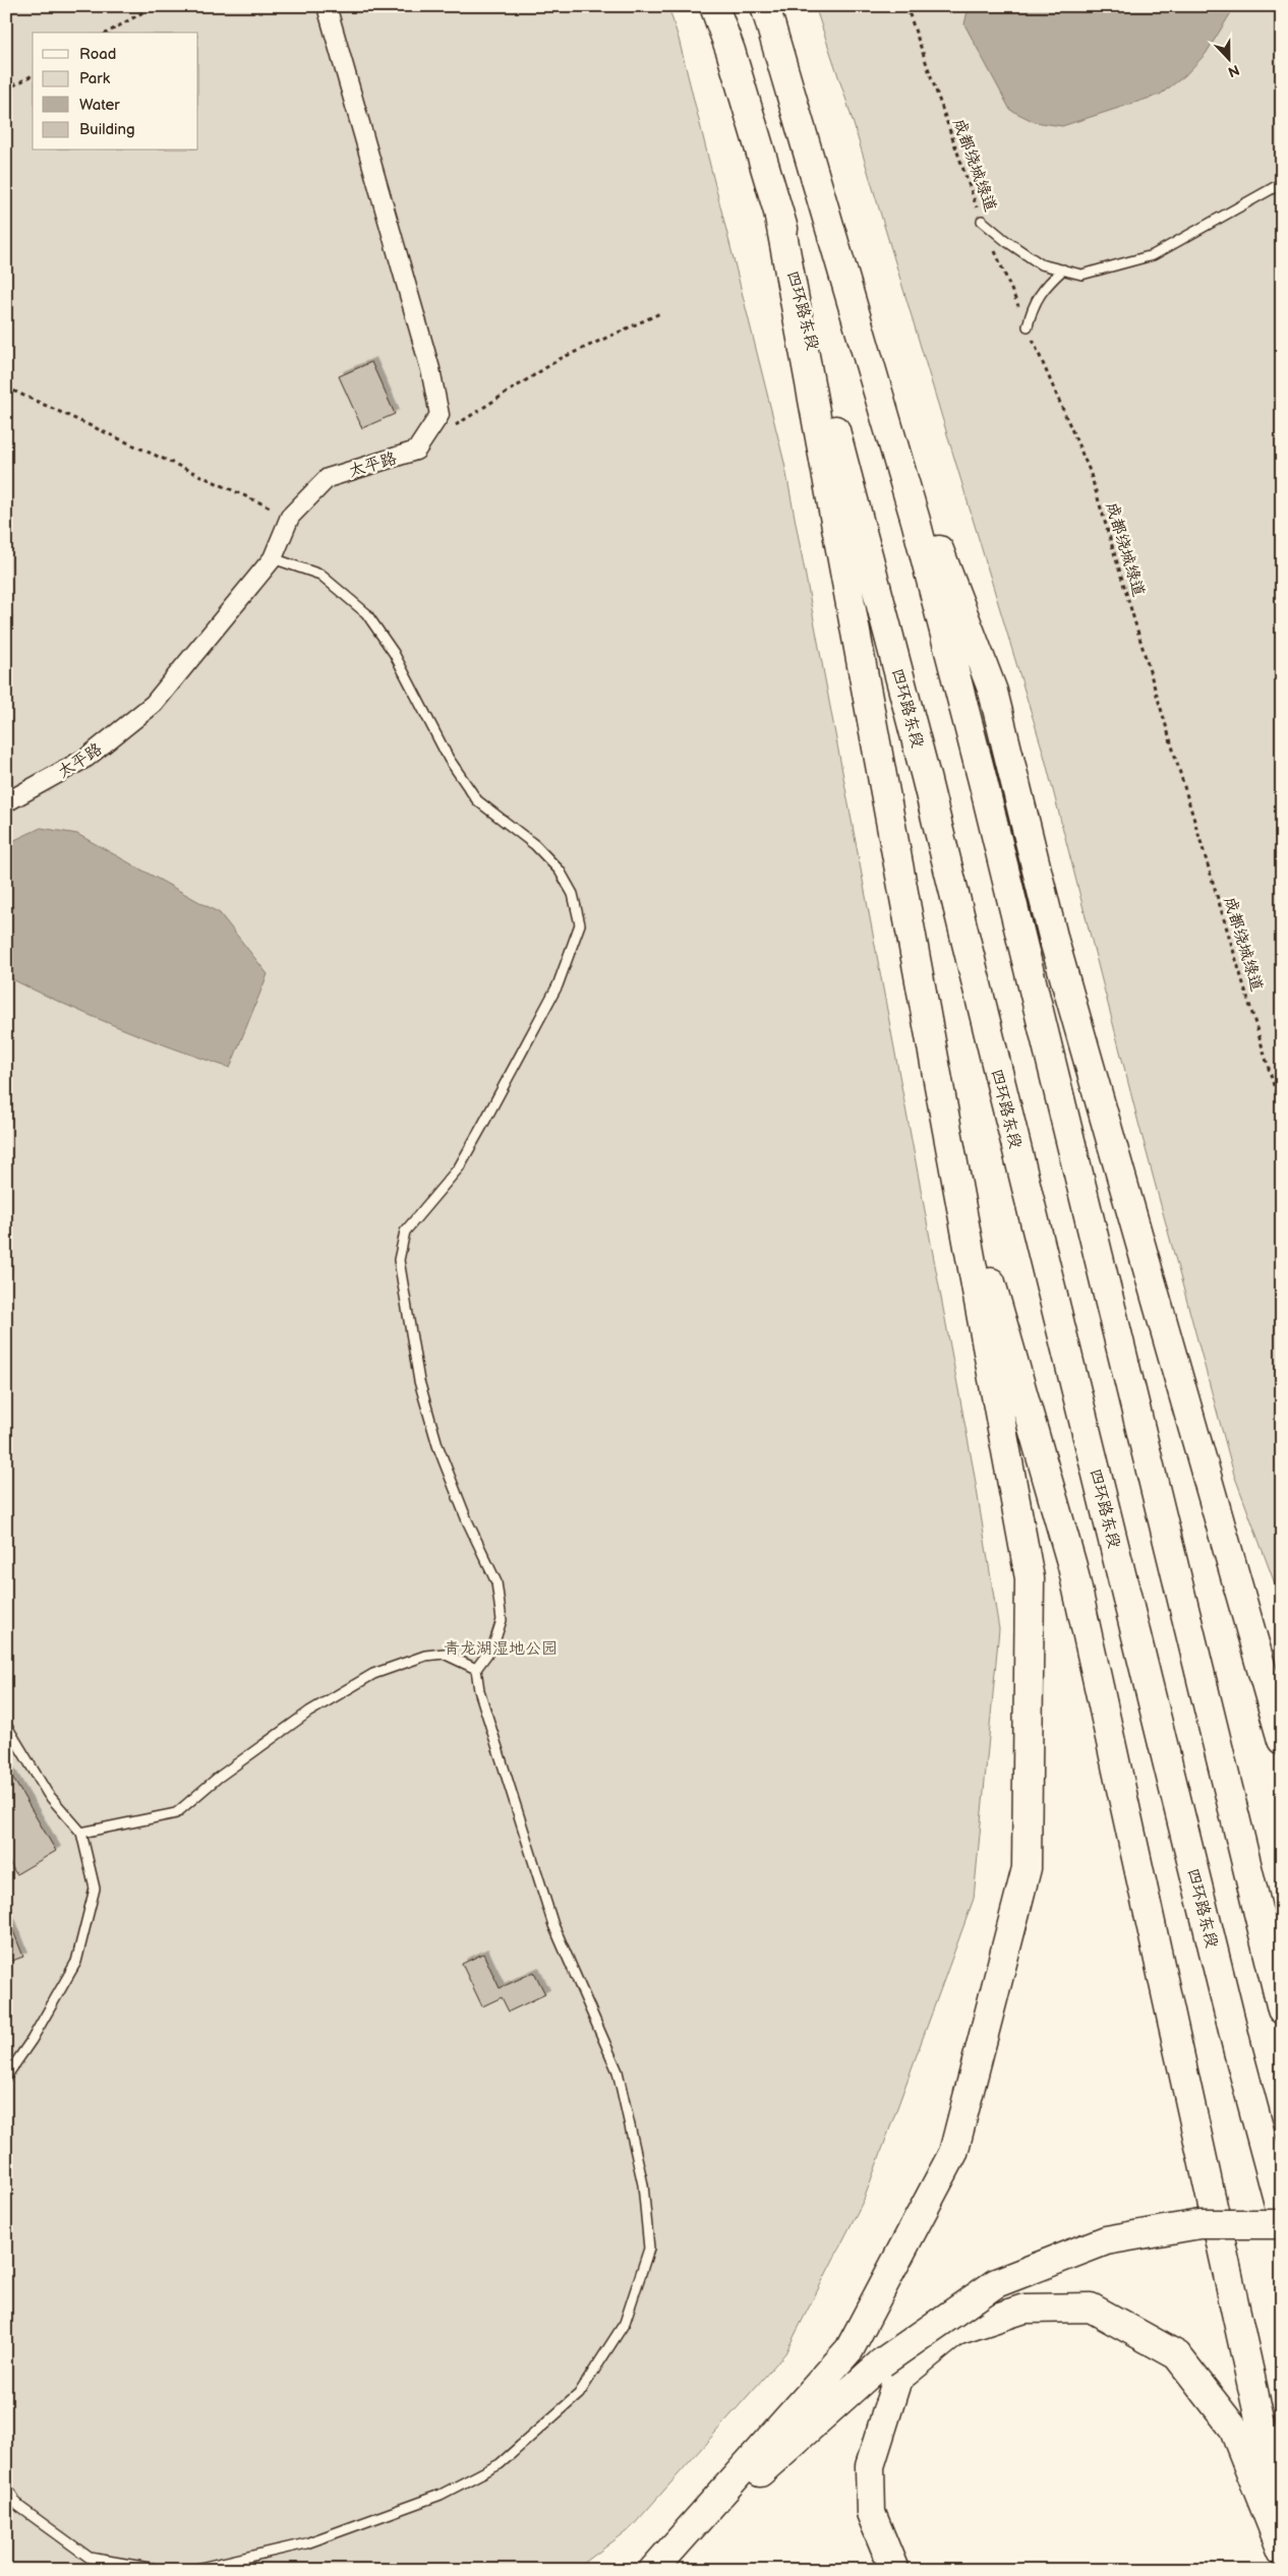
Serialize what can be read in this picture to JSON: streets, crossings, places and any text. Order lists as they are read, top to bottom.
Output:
{
  "streets": {
    "highway": ["四环路东段"],
    "street": ["太平路"],
    "path": ["成都绕城绿道"]
  },
  "parks": ["青龙湖湿地公园"],
  "legend": [
    "Road",
    "Park",
    "Water",
    "Building"
  ],
  "north": "bottom"
}
